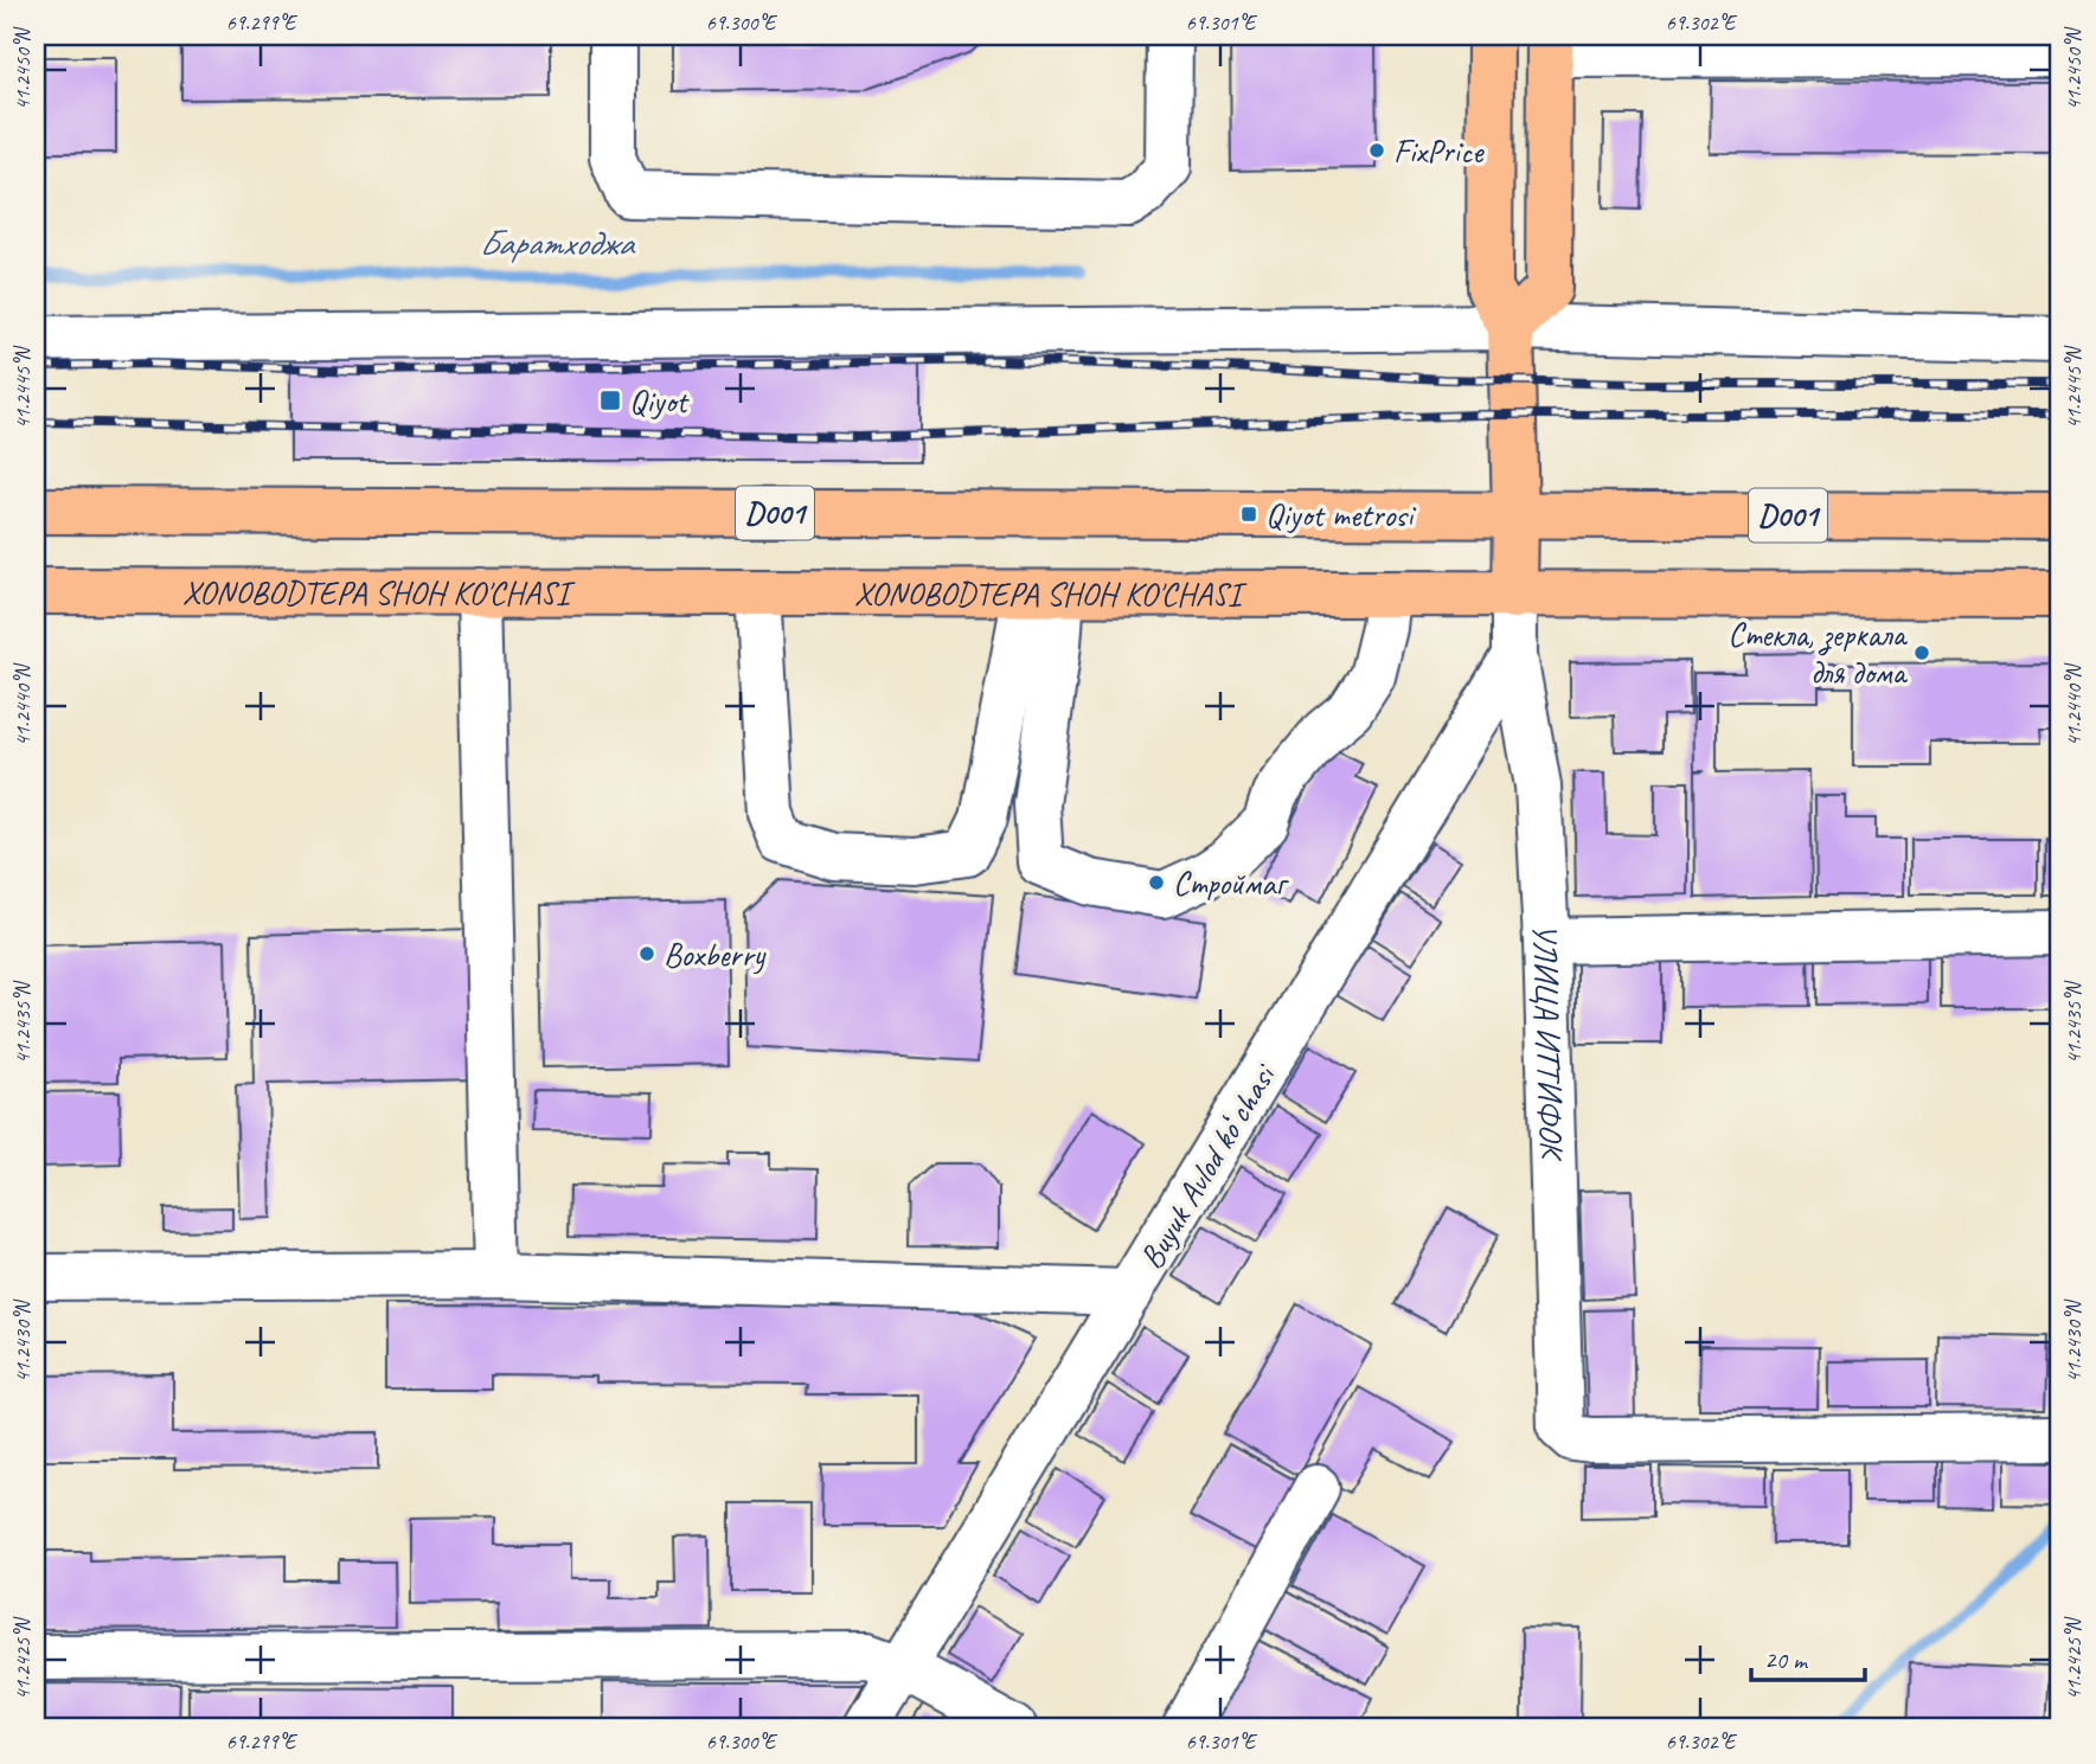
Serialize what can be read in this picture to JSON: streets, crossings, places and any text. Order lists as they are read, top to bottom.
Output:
{
  "streets": {
    "main road": ["D001", "XONOBODTEPA SHOH KO'CHASI"],
    "street": ["УЛИЦА ИТТИФОК", "Buyuk Avlod koʻchasi"]
  },
  "crossings": [
    ["УЛИЦА ИТТИФОК", "Buyuk Avlod koʻchasi"]
  ],
  "water": ["Баратходжа"],
  "places": {
    "other": [
      "FixPrice",
      "Стекла, зеркала для дома",
      "Строймаг",
      "Boxberry"
    ],
    "transit": ["Qiyot", "Qiyot metrosi"]
  },
  "scale_bar": "20 m",
  "coordinates": [
    "69.299°E",
    "69.300°E",
    "69.301°E",
    "69.302°E",
    "41.2450°N",
    "41.2445°N",
    "41.2440°N",
    "41.2435°N",
    "41.2430°N",
    "41.2425°N"
  ]
}
